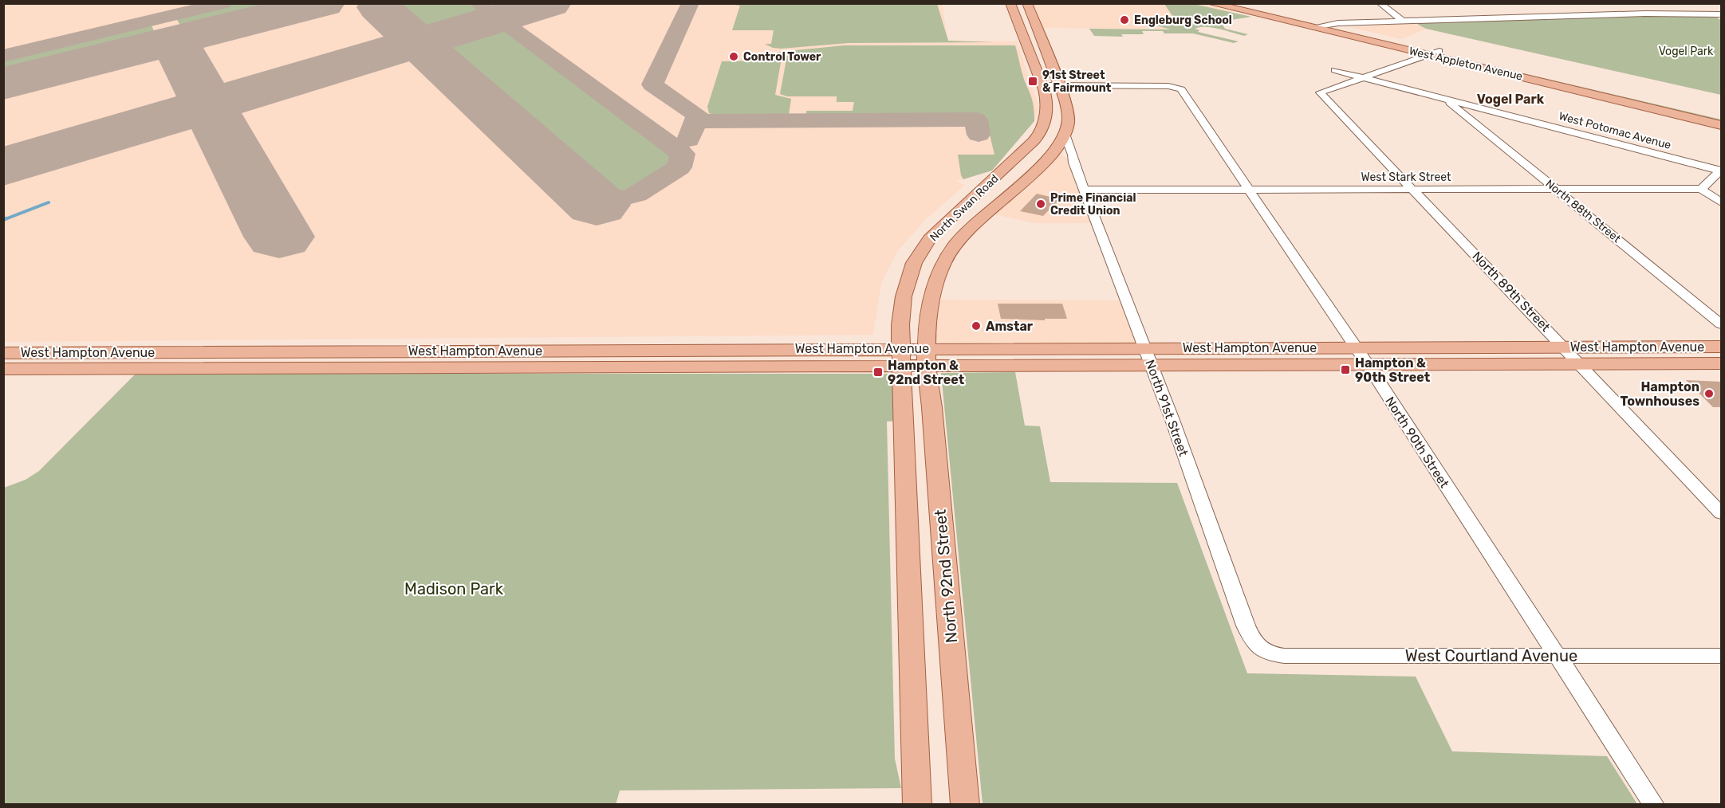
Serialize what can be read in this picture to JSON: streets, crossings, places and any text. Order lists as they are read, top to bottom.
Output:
{
  "streets": {
    "main road": [
      "West Appleton Avenue",
      "North Swan Road",
      "West Hampton Avenue",
      "North 91st Street",
      "North 92nd Street"
    ],
    "street": [
      "West Potomac Avenue",
      "West Stark Street",
      "North 88th Street",
      "North 89th Street",
      "North 90th Street",
      "West Courtland Avenue"
    ]
  },
  "crossings": [
    ["West Potomac Avenue", "North 88th Street"],
    ["West Potomac Avenue", "North 89th Street"],
    ["West Stark Street", "North 88th Street"],
    ["West Stark Street", "North 89th Street"],
    ["West Stark Street", "North 91st Street"],
    ["West Stark Street", "North 90th Street"],
    ["North Swan Road", "West Hampton Avenue"],
    ["North Swan Road", "North 91st Street"],
    ["North Swan Road", "North 92nd Street"],
    ["North 89th Street", "West Hampton Avenue"],
    ["West Hampton Avenue", "North 91st Street"],
    ["West Hampton Avenue", "North 90th Street"],
    ["West Hampton Avenue", "North 92nd Street"],
    ["North 91st Street", "North 90th Street"],
    ["North 91st Street", "West Courtland Avenue"],
    ["North 90th Street", "West Courtland Avenue"]
  ],
  "districts": ["Vogel Park"],
  "parks": ["Vogel Park", "Madison Park"],
  "places": {
    "other": [
      "Engleburg School",
      "Control Tower",
      "Prime Financial Credit Union",
      "Amstar",
      "Hampton Townhouses"
    ],
    "transit": ["91st Street & Fairmount", "Hampton & 90th Street", "Hampton & 92nd Street"]
  }
}
